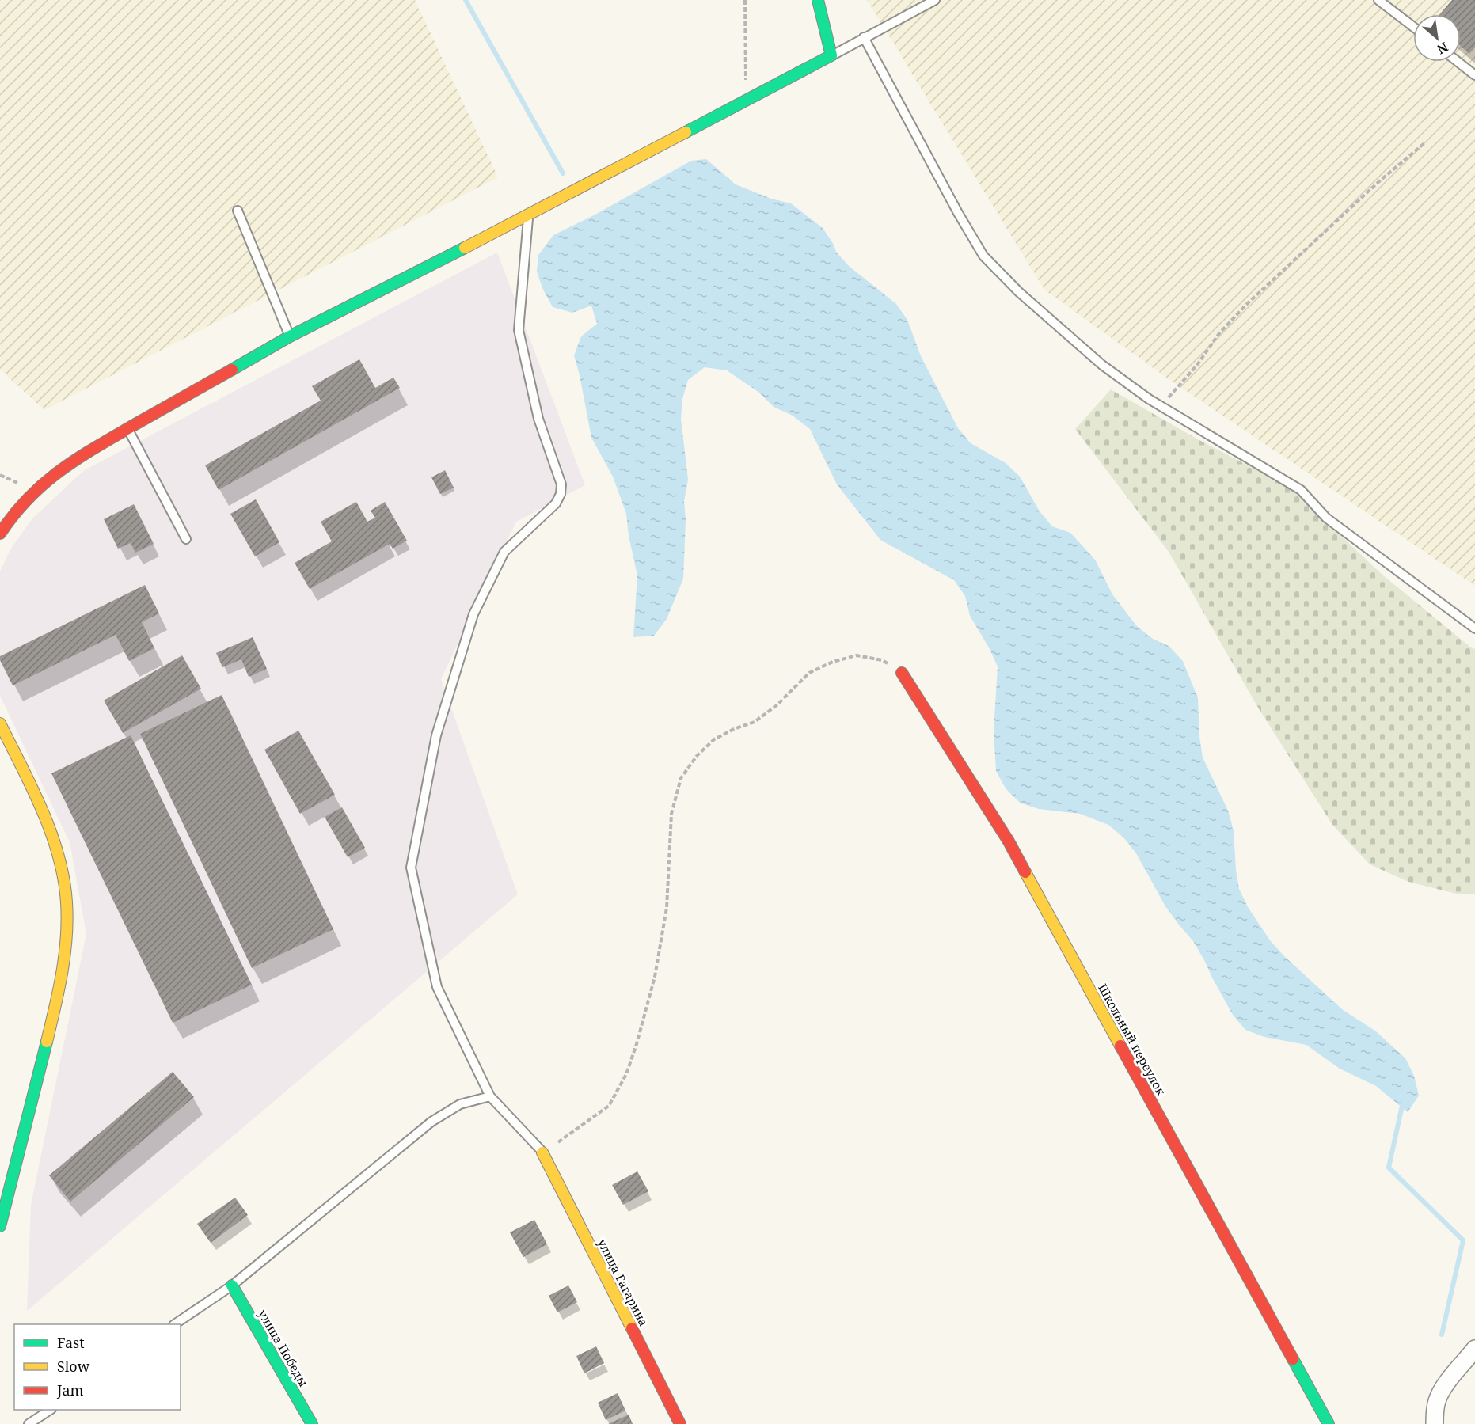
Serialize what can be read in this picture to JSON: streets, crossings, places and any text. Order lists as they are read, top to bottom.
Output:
{
  "streets": {
    "street": ["Школьный переулок", "улица Гагарина", "улица Победы"]
  },
  "legend": ["Fast", "Slow", "Jam"],
  "north": "bottom right"
}
